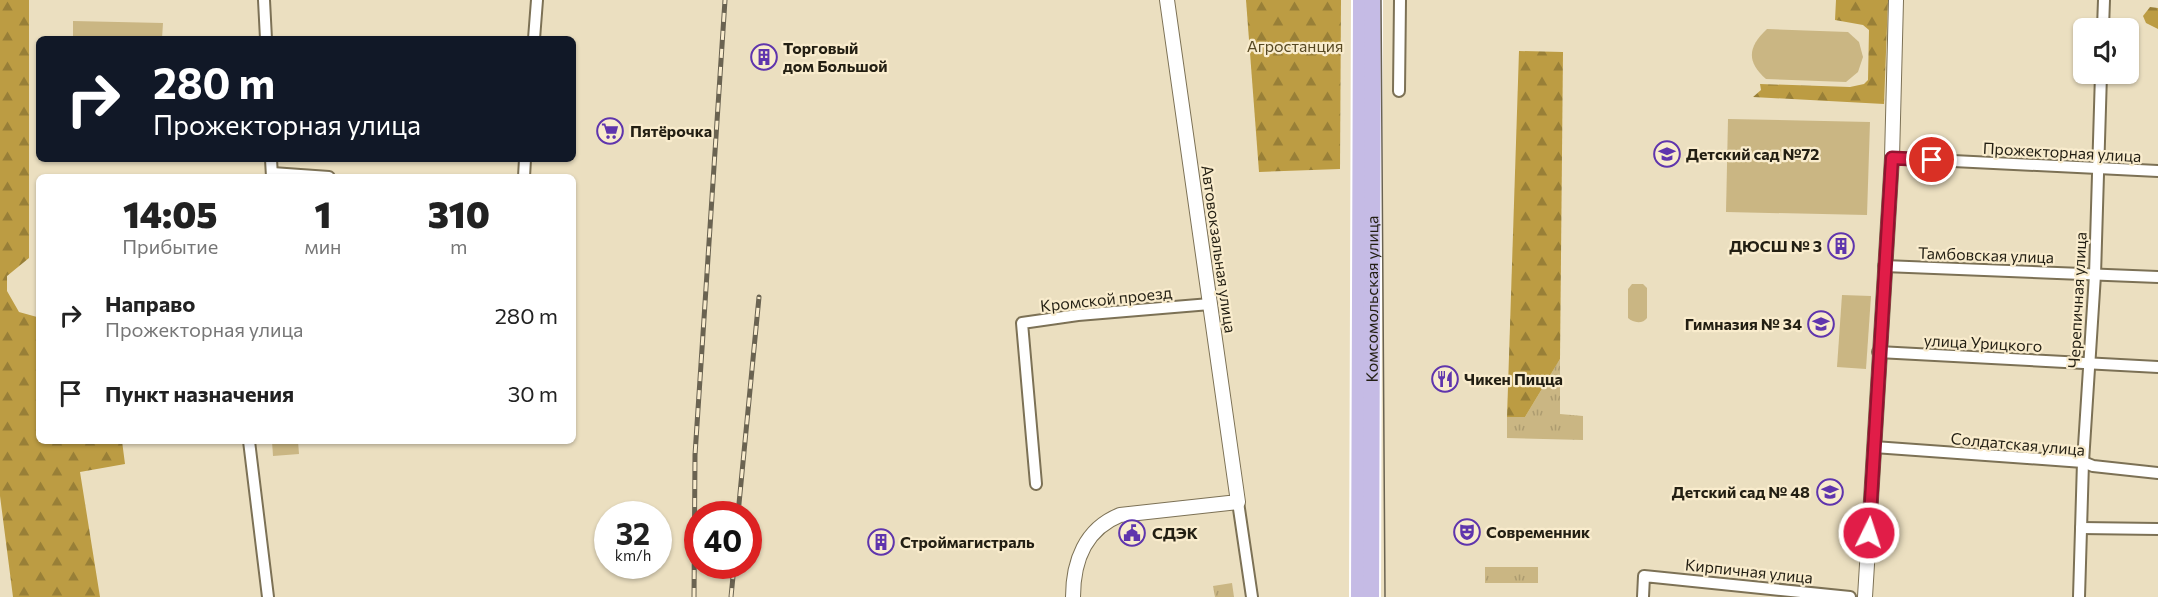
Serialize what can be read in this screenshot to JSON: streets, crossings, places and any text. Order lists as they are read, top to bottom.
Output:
{
  "streets": {
    "main road": ["Комсомольская улица"],
    "street": [
      "Прожекторная улица",
      "Автовокзальная улица",
      "Тамбовская улица",
      "Кромской проезд",
      "Черепичная улица",
      "улица Урицкого",
      "Солдатская улица",
      "Кирпичная улица"
    ]
  },
  "crossings": [
    ["Прожекторная улица", "Черепичная улица"],
    ["Автовокзальная улица", "Кромской проезд"],
    ["Тамбовская улица", "Черепичная улица"],
    ["Черепичная улица", "улица Урицкого"],
    ["Черепичная улица", "Солдатская улица"]
  ],
  "parks": ["Агростанция"],
  "places": {
    "building": ["Торговый дом Большой", "ДЮСШ № 3", "Строймагистраль"],
    "supermarket": ["Пятёрочка"],
    "school or university": ["Детский сад №72", "Гимназия № 34", "Детский сад № 48"],
    "restaurant": ["Чикен Пицца"],
    "theatre": ["Современник"],
    "public building": ["СДЭК"]
  },
  "page": {
    "turn": ["280 m", "Прожекторная улица"],
    "eta": [
      "14:05",
      "Прибытие",
      "1",
      "мин",
      "310",
      "m"
    ],
    "list": [
      {
        "name": "Направо",
        "note": "Прожекторная улица",
        "value": "280 m"
      },
      {
        "name": "Пункт назначения",
        "value": "30 m"
      }
    ],
    "speed": "32 km/h",
    "limit": "40"
  }
}
